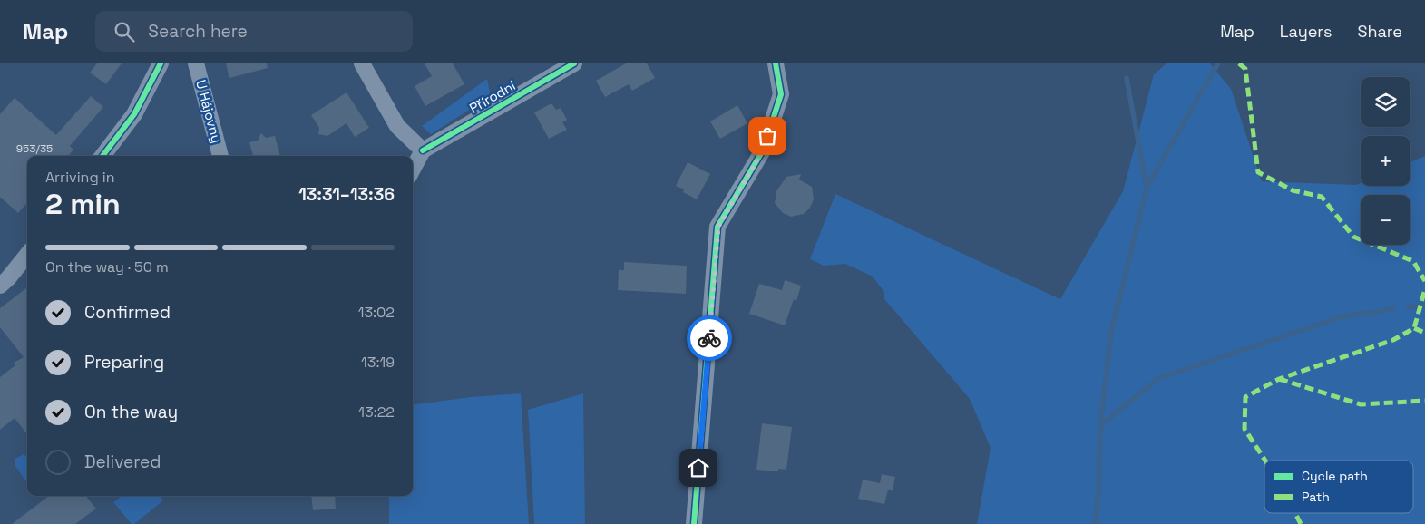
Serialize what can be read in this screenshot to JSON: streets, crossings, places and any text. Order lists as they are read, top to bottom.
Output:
{
  "streets": {
    "street": ["Přírodní", "U Hájovny"]
  },
  "house_numbers": ["953/35"],
  "legend": ["Cycle path", "Path"],
  "page": {
    "header": "Map",
    "search": "Search here",
    "nav": ["Map", "Layers", "Share"],
    "map_buttons": ["+", "−"],
    "heading": ["2 min", "Arriving in", "13:31–13:36"],
    "bar": "On the way · 50 m",
    "list": [
      ["Confirmed", "13:02"],
      ["Preparing", "13:19"],
      ["On the way", "13:22"],
      "Delivered"
    ]
  }
}
